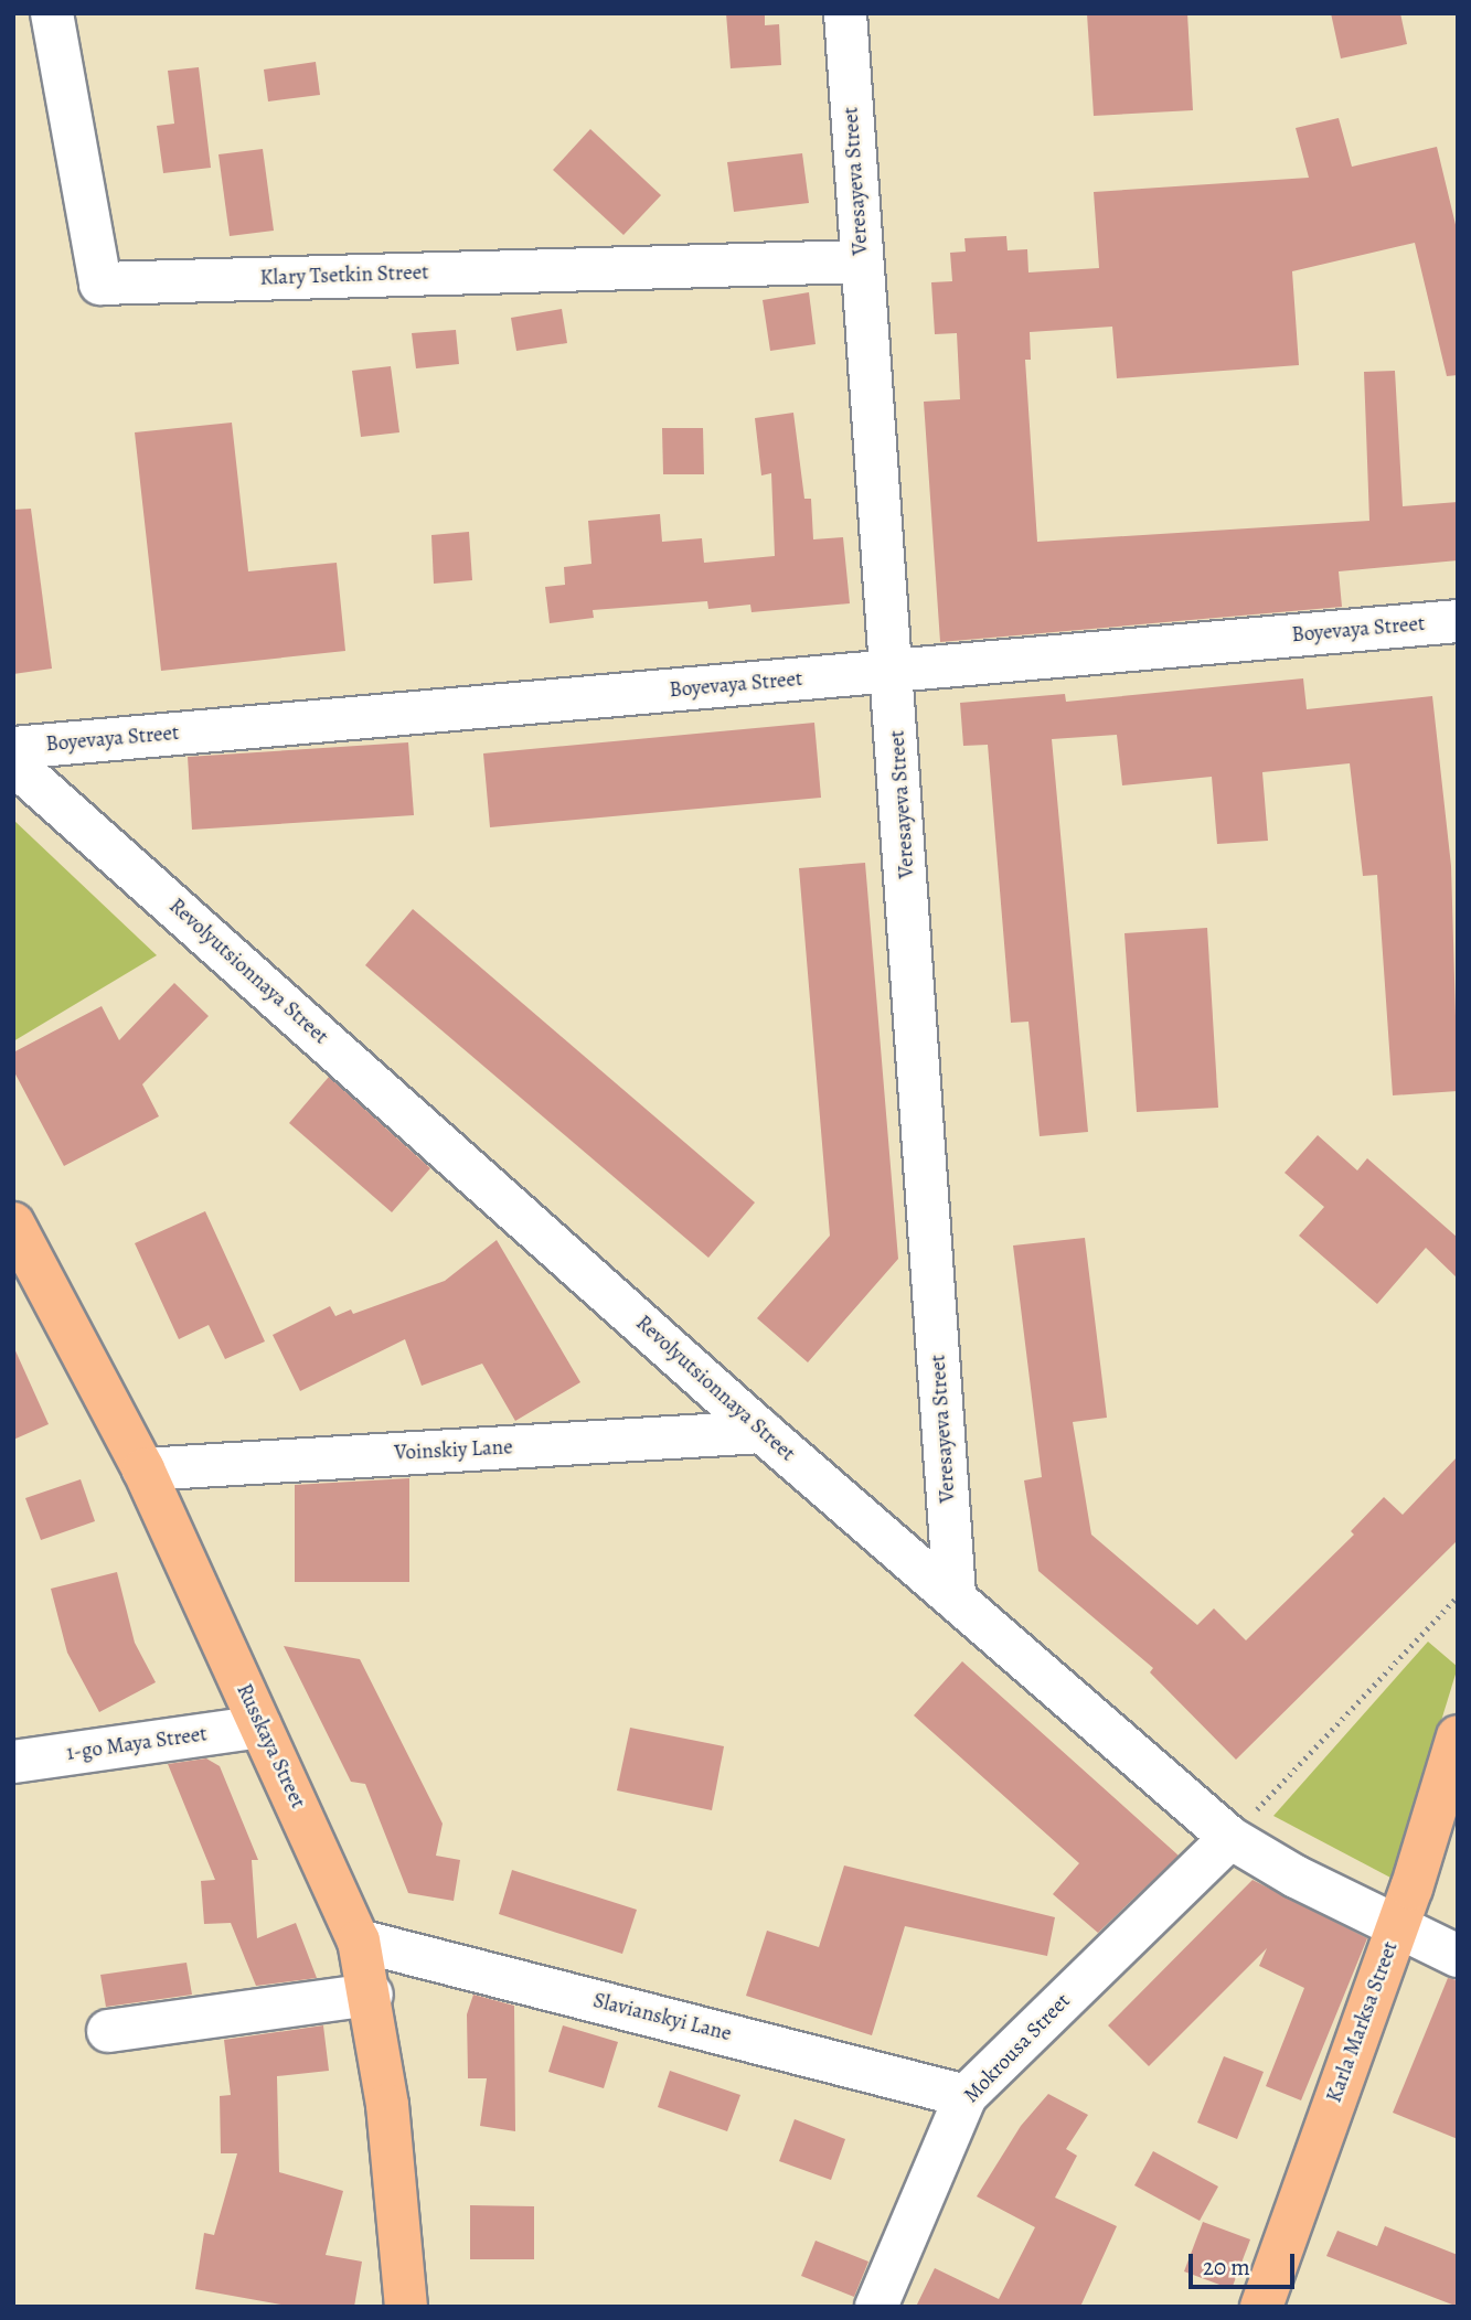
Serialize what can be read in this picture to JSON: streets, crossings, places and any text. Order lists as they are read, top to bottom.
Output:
{
  "streets": {
    "main road": ["Russkaya Street", "Karla Marksa Street"],
    "street": [
      "Veresayeva Street",
      "Klary Tsetkin Street",
      "Boyevaya Street",
      "Revolyutsionnaya Street",
      "Voinskiy Lane",
      "1-go Maya Street",
      "Slavianskyi Lane",
      "Mokrousa Street"
    ]
  },
  "crossings": [
    ["Veresayeva Street", "Klary Tsetkin Street"],
    ["Veresayeva Street", "Boyevaya Street"],
    ["Veresayeva Street", "Revolyutsionnaya Street"],
    ["Revolyutsionnaya Street", "Voinskiy Lane"],
    ["Revolyutsionnaya Street", "Karla Marksa Street"],
    ["Revolyutsionnaya Street", "Mokrousa Street"],
    ["Voinskiy Lane", "Russkaya Street"],
    ["1-go Maya Street", "Russkaya Street"],
    ["Russkaya Street", "Slavianskyi Lane"],
    ["Slavianskyi Lane", "Mokrousa Street"]
  ],
  "scale_bar": "20 m"
}
